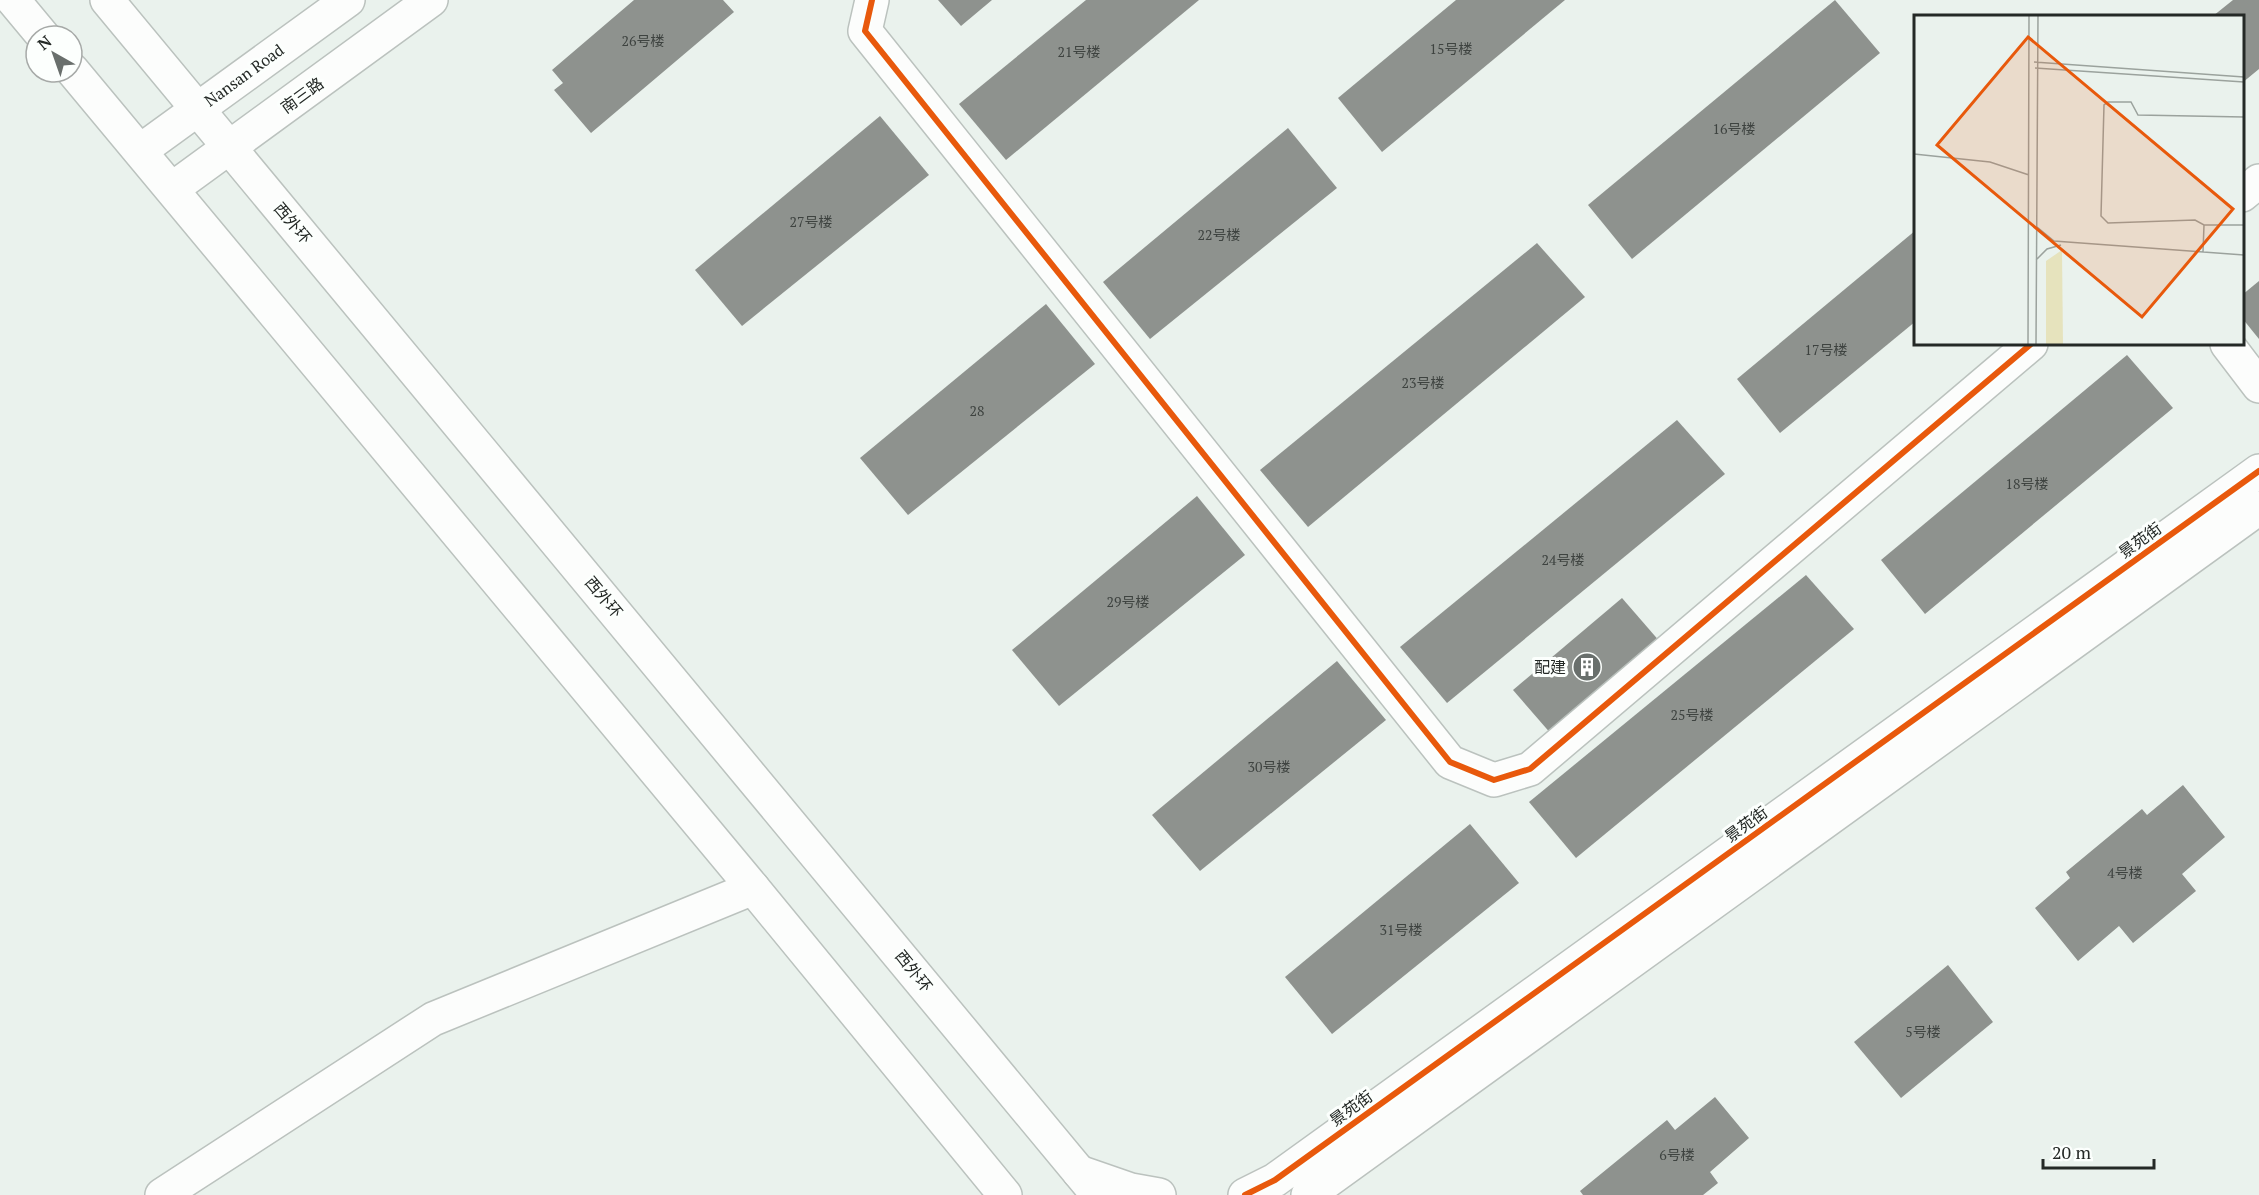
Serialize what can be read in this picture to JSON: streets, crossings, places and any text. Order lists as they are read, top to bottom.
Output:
{
  "streets": {
    "main road": [
      "Nansan Road",
      "南三路",
      "西外环",
      "景苑街"
    ]
  },
  "crossings": [
    ["Nansan Road", "西外环"],
    ["南三路", "西外环"]
  ],
  "places": {
    "building": ["配建"]
  },
  "house_numbers": [
    "26号楼",
    "15号楼",
    "21号楼",
    "16号楼",
    "27号楼",
    "22号楼",
    "17号楼",
    "23号楼",
    "28",
    "18号楼",
    "24号楼",
    "29号楼",
    "25号楼",
    "30号楼",
    "4号楼",
    "31号楼",
    "5号楼",
    "6号楼"
  ],
  "scale_bar": "20 m",
  "north": "top left"
}
